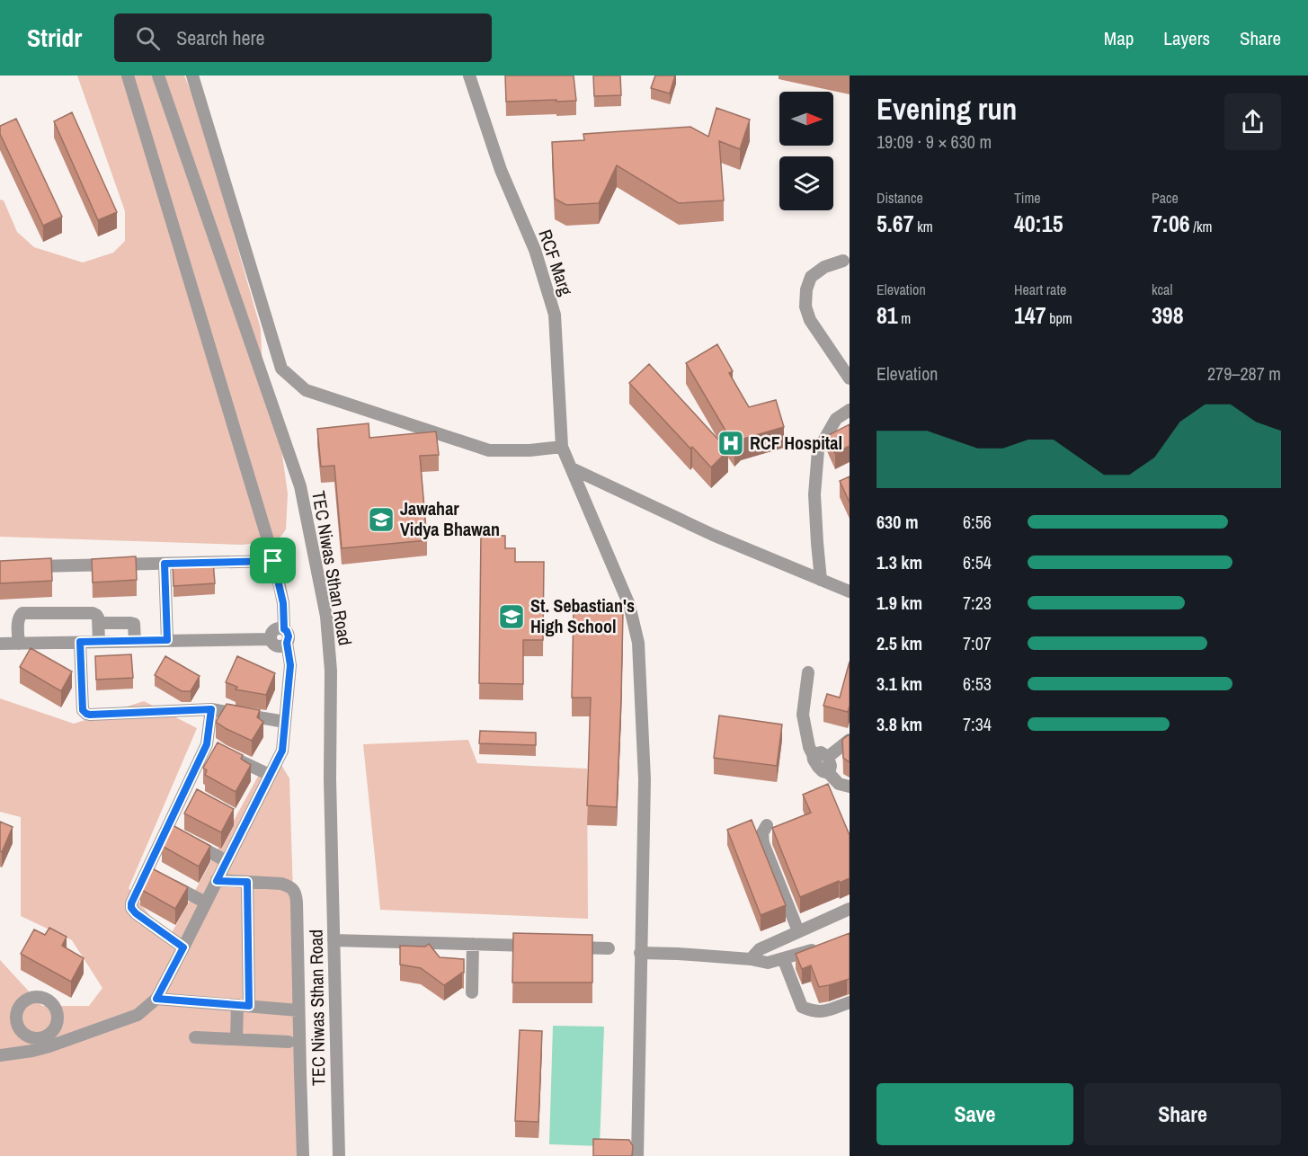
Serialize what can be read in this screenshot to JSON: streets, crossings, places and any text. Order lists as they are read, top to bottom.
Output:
{
  "streets": {
    "street": ["RCF Marg", "TEC Niwas Sthan Road"]
  },
  "places": {
    "hospital": ["RCF Hospital"],
    "school or university": ["Jawahar Vidya Bhawan", "St. Sebastian's High School"]
  },
  "north": "right",
  "page": {
    "header": "Stridr",
    "search": "Search here",
    "nav": ["Map", "Layers", "Share"],
    "heading": ["Evening run", "19:09 · 9 × 630 m"],
    "stats": [
      ["Distance", "5.67 km"],
      ["Time", "40:15"],
      ["Pace", "7:06 /km"],
      ["Elevation", "81 m"],
      ["Heart rate", "147 bpm"],
      ["kcal", "398"]
    ],
    "chart": ["Elevation", "279–287 m"],
    "list": [
      {
        "name": "630 m",
        "note": "6:56"
      },
      {
        "name": "1.3 km",
        "note": "6:54"
      },
      {
        "name": "1.9 km",
        "note": "7:23"
      },
      {
        "name": "2.5 km",
        "note": "7:07"
      },
      {
        "name": "3.1 km",
        "note": "6:53"
      },
      {
        "name": "3.8 km",
        "note": "7:34"
      }
    ],
    "buttons": ["Save", "Share"]
  }
}
